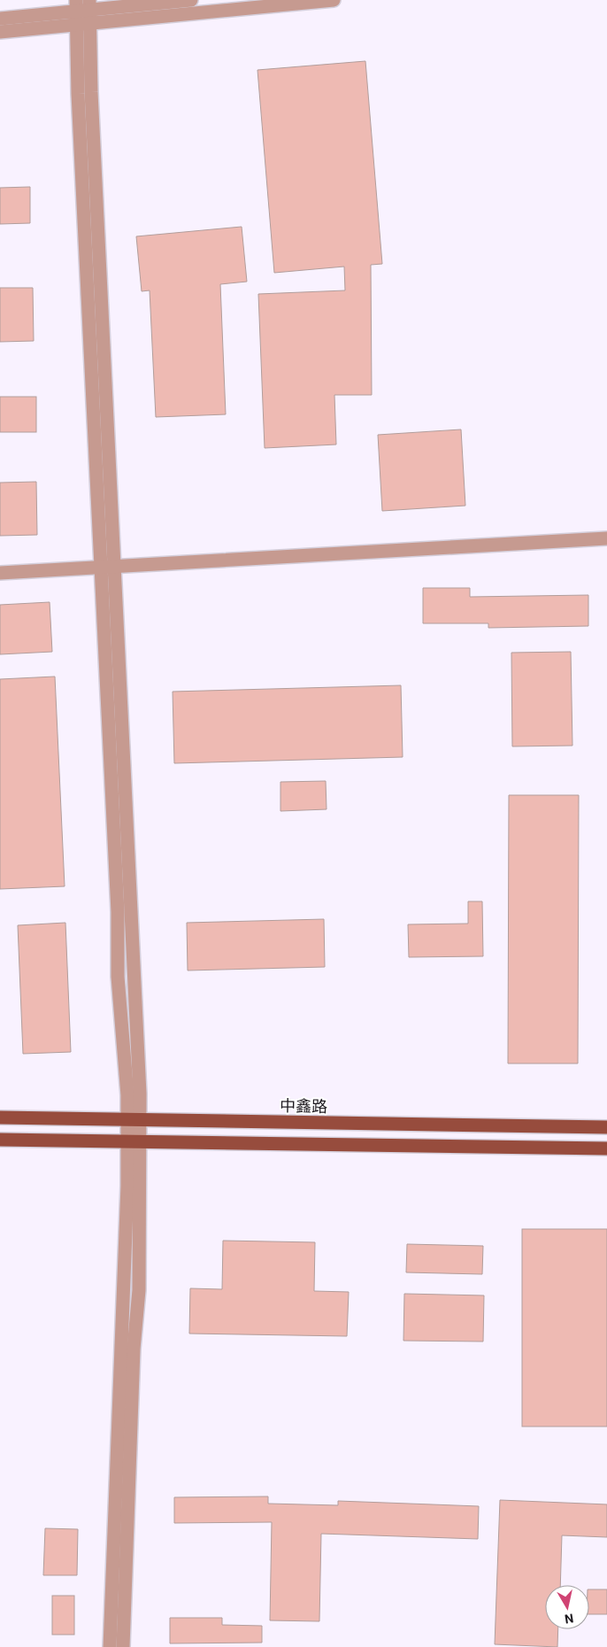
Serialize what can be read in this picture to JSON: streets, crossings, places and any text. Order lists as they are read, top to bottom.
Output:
{
  "streets": {
    "main road": ["中鑫路"]
  },
  "north": "bottom"
}
